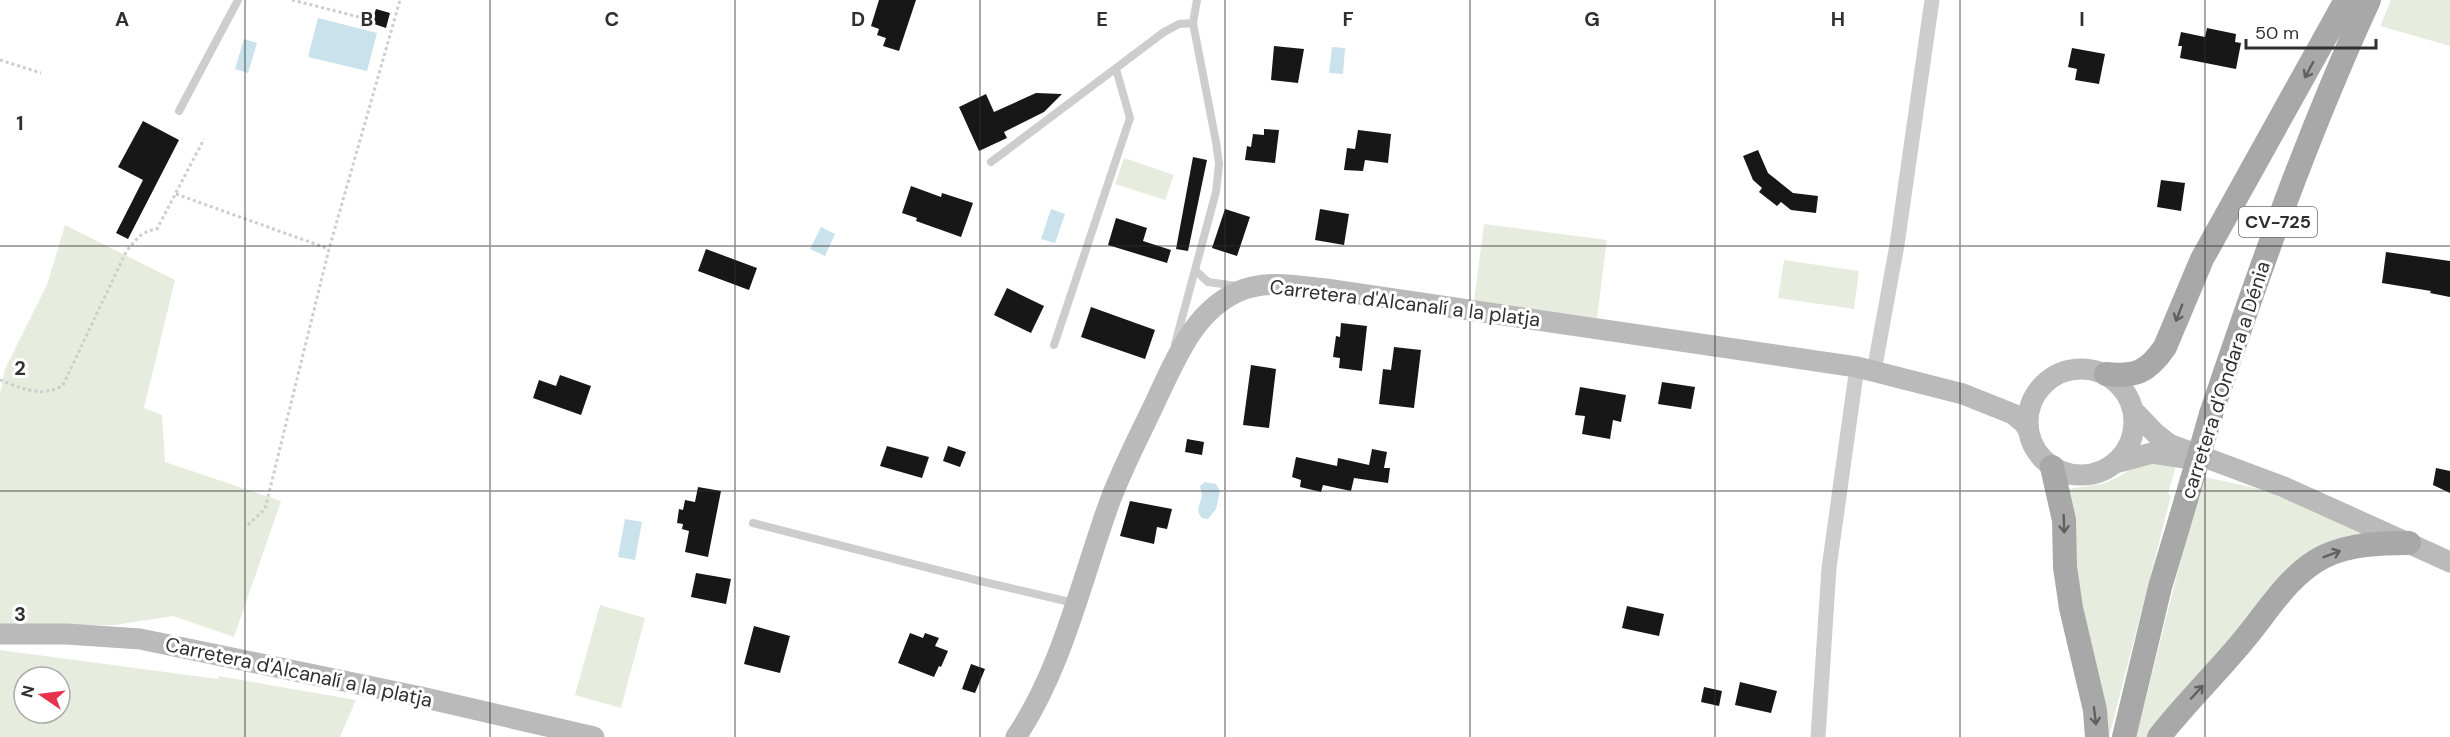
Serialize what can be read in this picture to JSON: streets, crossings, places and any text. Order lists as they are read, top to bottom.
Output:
{
  "streets": {
    "main road": ["CV-725", "Carretera d'Alcanalí a la platja", "carretera d'Ondara a Dénia"]
  },
  "crossings": [
    ["CV-725", "Carretera d'Alcanalí a la platja"]
  ],
  "scale_bar": "50 m",
  "north": "left",
  "grid": {
    "columns": [
      "A",
      "B",
      "C",
      "D",
      "E",
      "F",
      "G",
      "H",
      "I"
    ],
    "rows": ["1", "2", "3"]
  }
}
